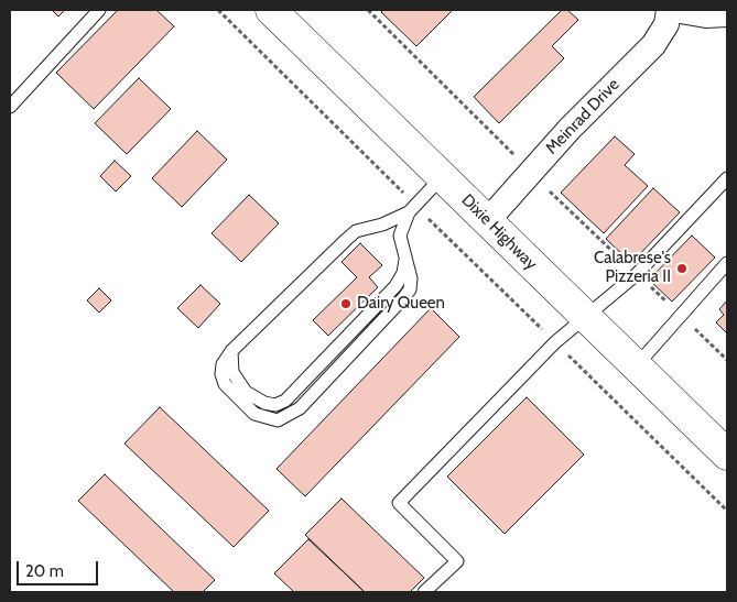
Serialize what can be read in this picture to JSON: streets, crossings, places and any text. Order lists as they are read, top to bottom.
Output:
{
  "streets": {
    "main road": ["Dixie Highway"],
    "street": ["Meinrad Drive"]
  },
  "crossings": [
    ["Meinrad Drive", "Dixie Highway"]
  ],
  "places": ["Calabrese's Pizzeria II", "Dairy Queen"],
  "scale_bar": "20 m"
}
